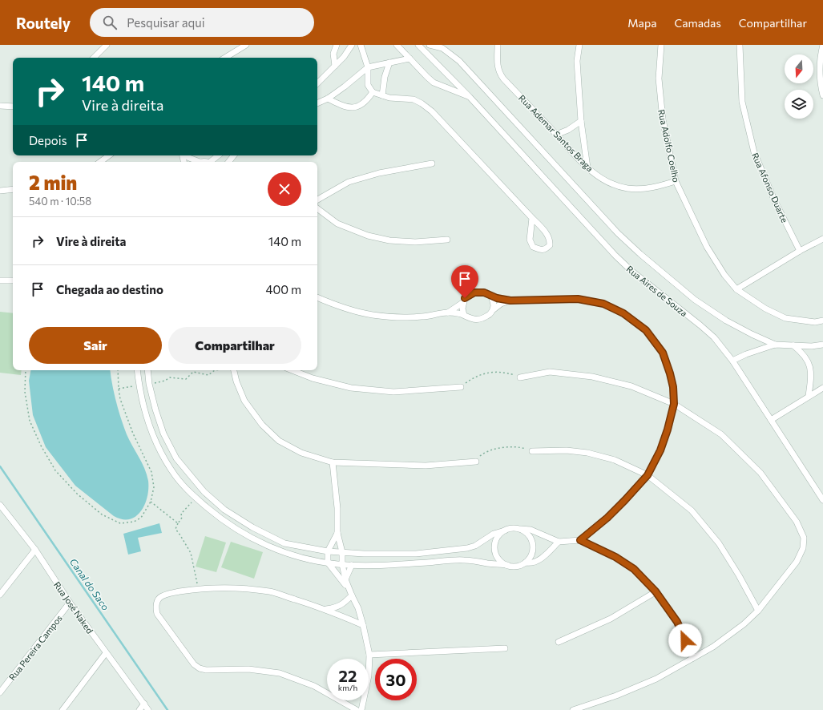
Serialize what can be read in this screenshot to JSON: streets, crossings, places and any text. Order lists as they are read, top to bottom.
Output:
{
  "streets": {
    "street": [
      "Rua Ademar Santos Braga",
      "Rua Adolfo Coelho",
      "Rua Afonso Duarte",
      "Rua Aires de Souza",
      "Rua José Naked",
      "Rua Pereira Campos"
    ]
  },
  "crossings": [
    ["Rua Ademar Santos Braga", "Rua Adolfo Coelho"],
    ["Rua José Naked", "Rua Pereira Campos"]
  ],
  "water": ["Canal do Saco"],
  "north": "bottom",
  "page": {
    "header": "Routely",
    "search": "Pesquisar aqui",
    "nav": ["Mapa", "Camadas", "Compartilhar"],
    "turn": ["140 m", "Vire à direita"],
    "then": "Depois",
    "heading": ["2 min", "540 m · 10:58"],
    "list": [
      {
        "name": "Vire à direita",
        "value": "140 m"
      },
      {
        "name": "Chegada ao destino",
        "value": "400 m"
      }
    ],
    "buttons": ["Sair", "Compartilhar"],
    "speed": "22 km/h",
    "limit": "30"
  }
}
